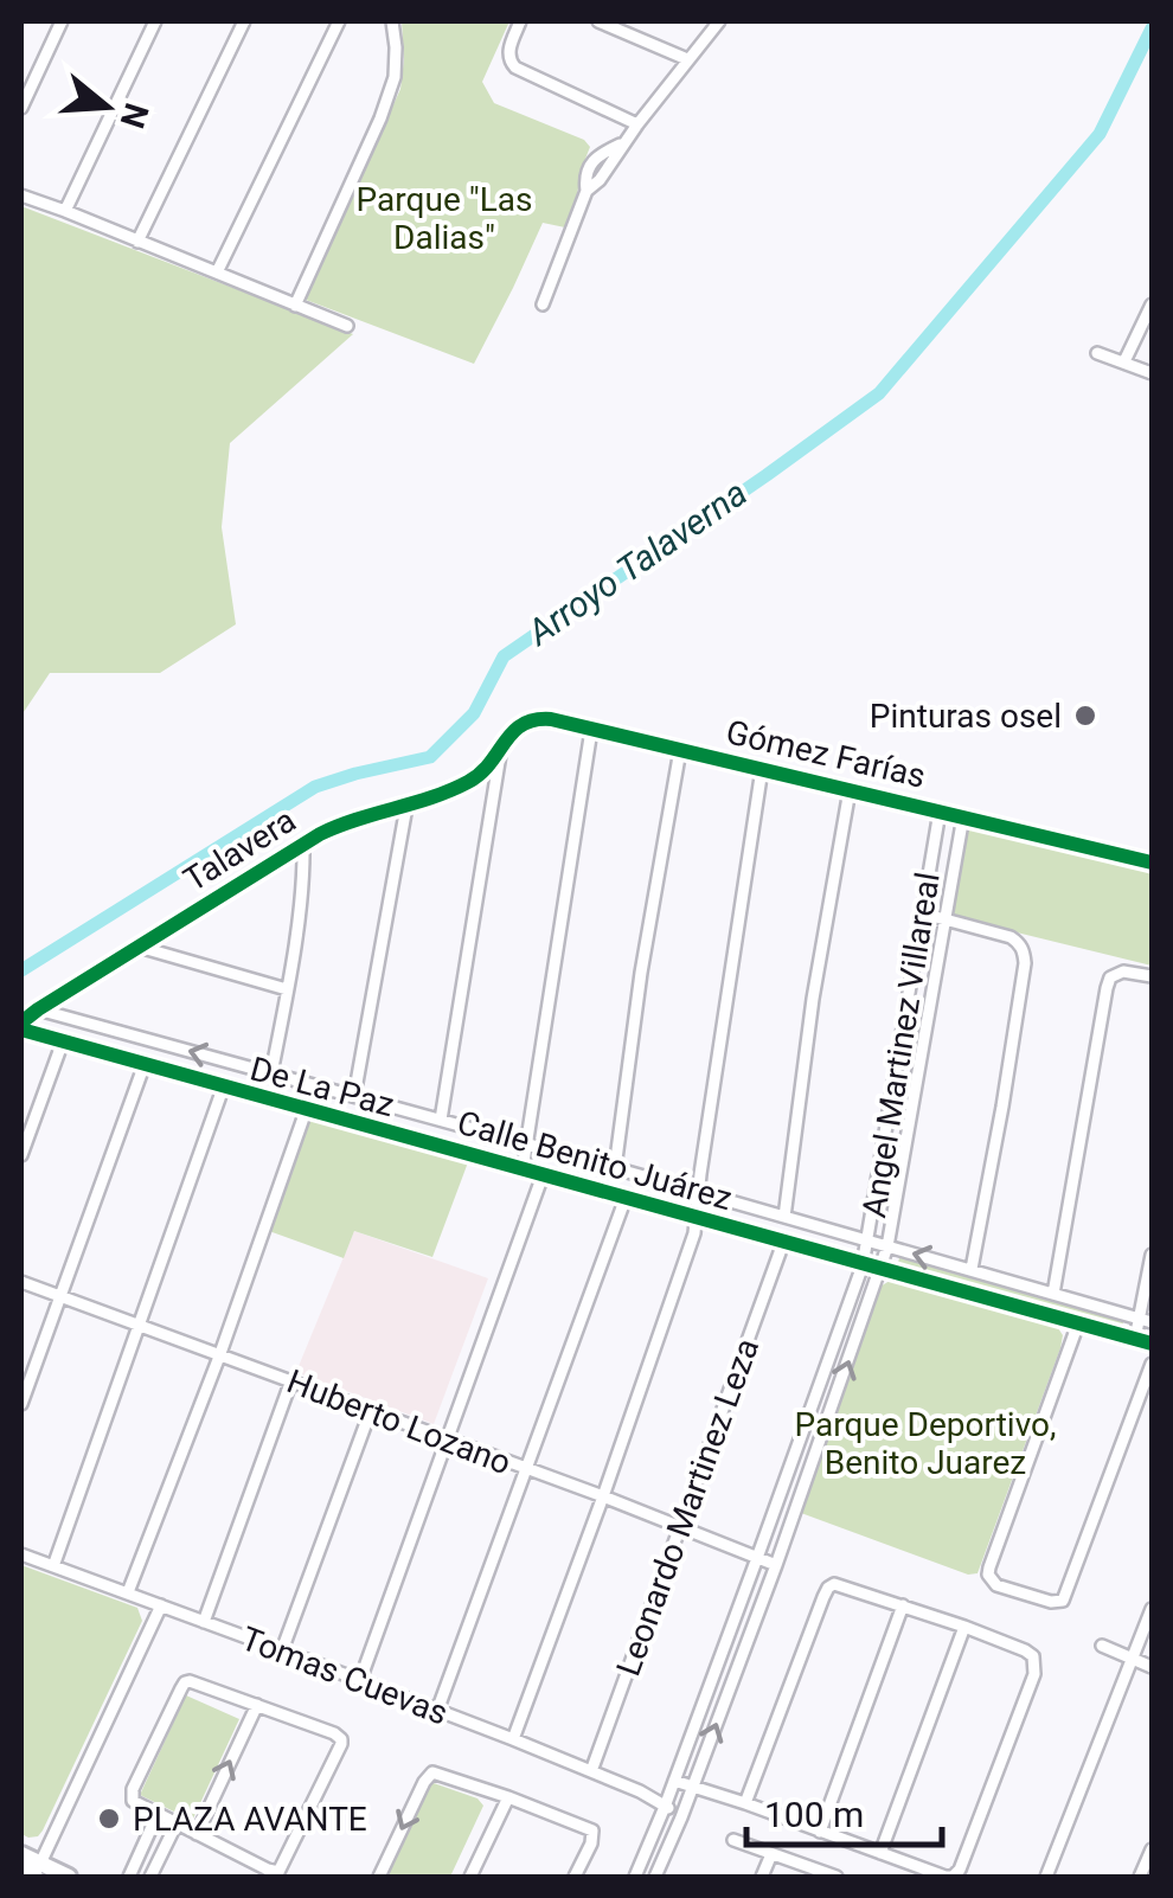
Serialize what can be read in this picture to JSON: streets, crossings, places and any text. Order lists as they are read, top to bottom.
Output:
{
  "streets": {
    "street": [
      "Gómez Farías",
      "Talavera",
      "Angel Martinez Villareal",
      "De La Paz",
      "Calle Benito Juárez",
      "Huberto Lozano",
      "Leonardo Martinez Leza",
      "Tomas Cuevas"
    ]
  },
  "crossings": [
    ["Gómez Farías", "Talavera"],
    ["Gómez Farías", "Angel Martinez Villareal"],
    ["Talavera", "De La Paz"],
    ["Talavera", "Calle Benito Juárez"],
    ["Angel Martinez Villareal", "De La Paz"],
    ["Angel Martinez Villareal", "Calle Benito Juárez"],
    ["Angel Martinez Villareal", "Huberto Lozano"],
    ["Angel Martinez Villareal", "Tomas Cuevas"],
    ["Calle Benito Juárez", "Leonardo Martinez Leza"],
    ["Huberto Lozano", "Leonardo Martinez Leza"],
    ["Leonardo Martinez Leza", "Tomas Cuevas"]
  ],
  "water": ["Arroyo Talaverna"],
  "parks": ["Parque \"Las Dalias\"", "Parque Deportivo, Benito Juarez"],
  "places": ["Pinturas osel", "PLAZA AVANTE"],
  "scale_bar": "100 m",
  "north": "right"
}
